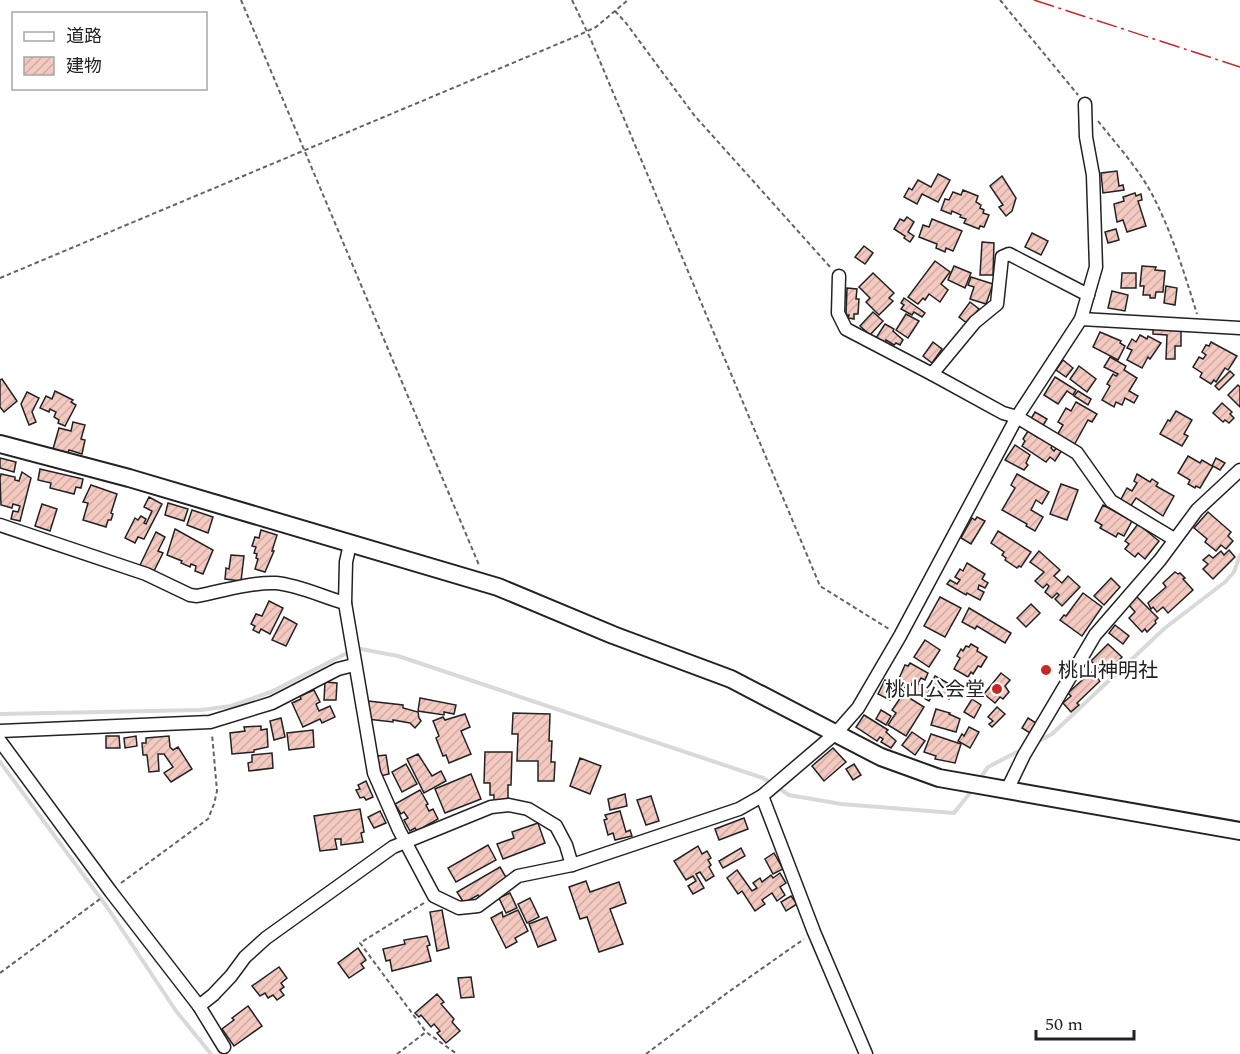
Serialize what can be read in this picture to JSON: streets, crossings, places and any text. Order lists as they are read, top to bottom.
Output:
{
  "places": ["桃山神明社", "桃山公会堂"],
  "legend": ["道路", "建物"],
  "scale_bar": "50 m"
}
